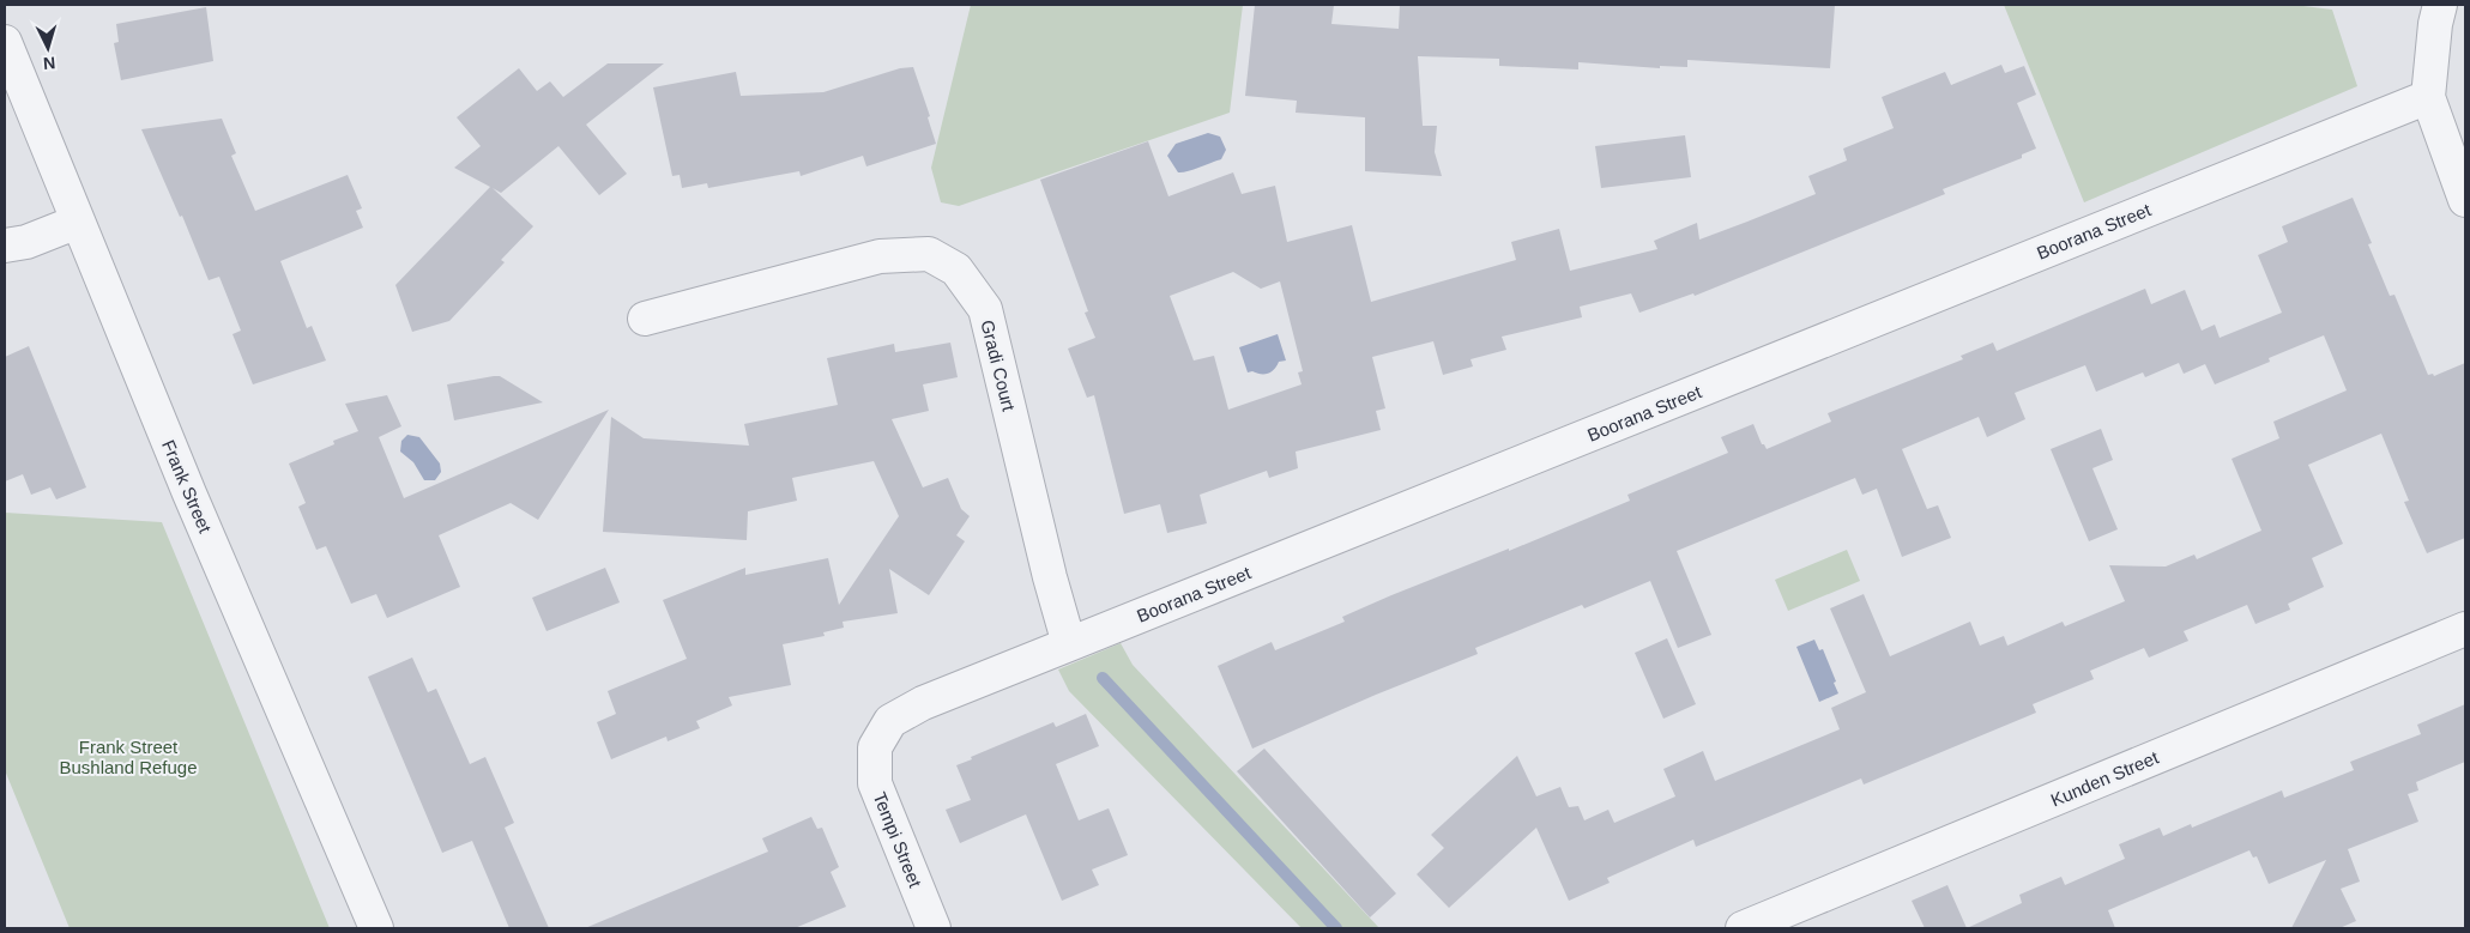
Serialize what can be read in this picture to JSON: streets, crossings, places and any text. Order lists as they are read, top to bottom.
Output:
{
  "streets": {
    "street": [
      "Boorana Street",
      "Gradi Court",
      "Frank Street",
      "Kunden Street",
      "Tempi Street"
    ]
  },
  "crossings": [
    ["Boorana Street", "Gradi Court"],
    ["Boorana Street", "Tempi Street"]
  ],
  "parks": ["Frank Street Bushland Refuge"],
  "north": "bottom"
}
